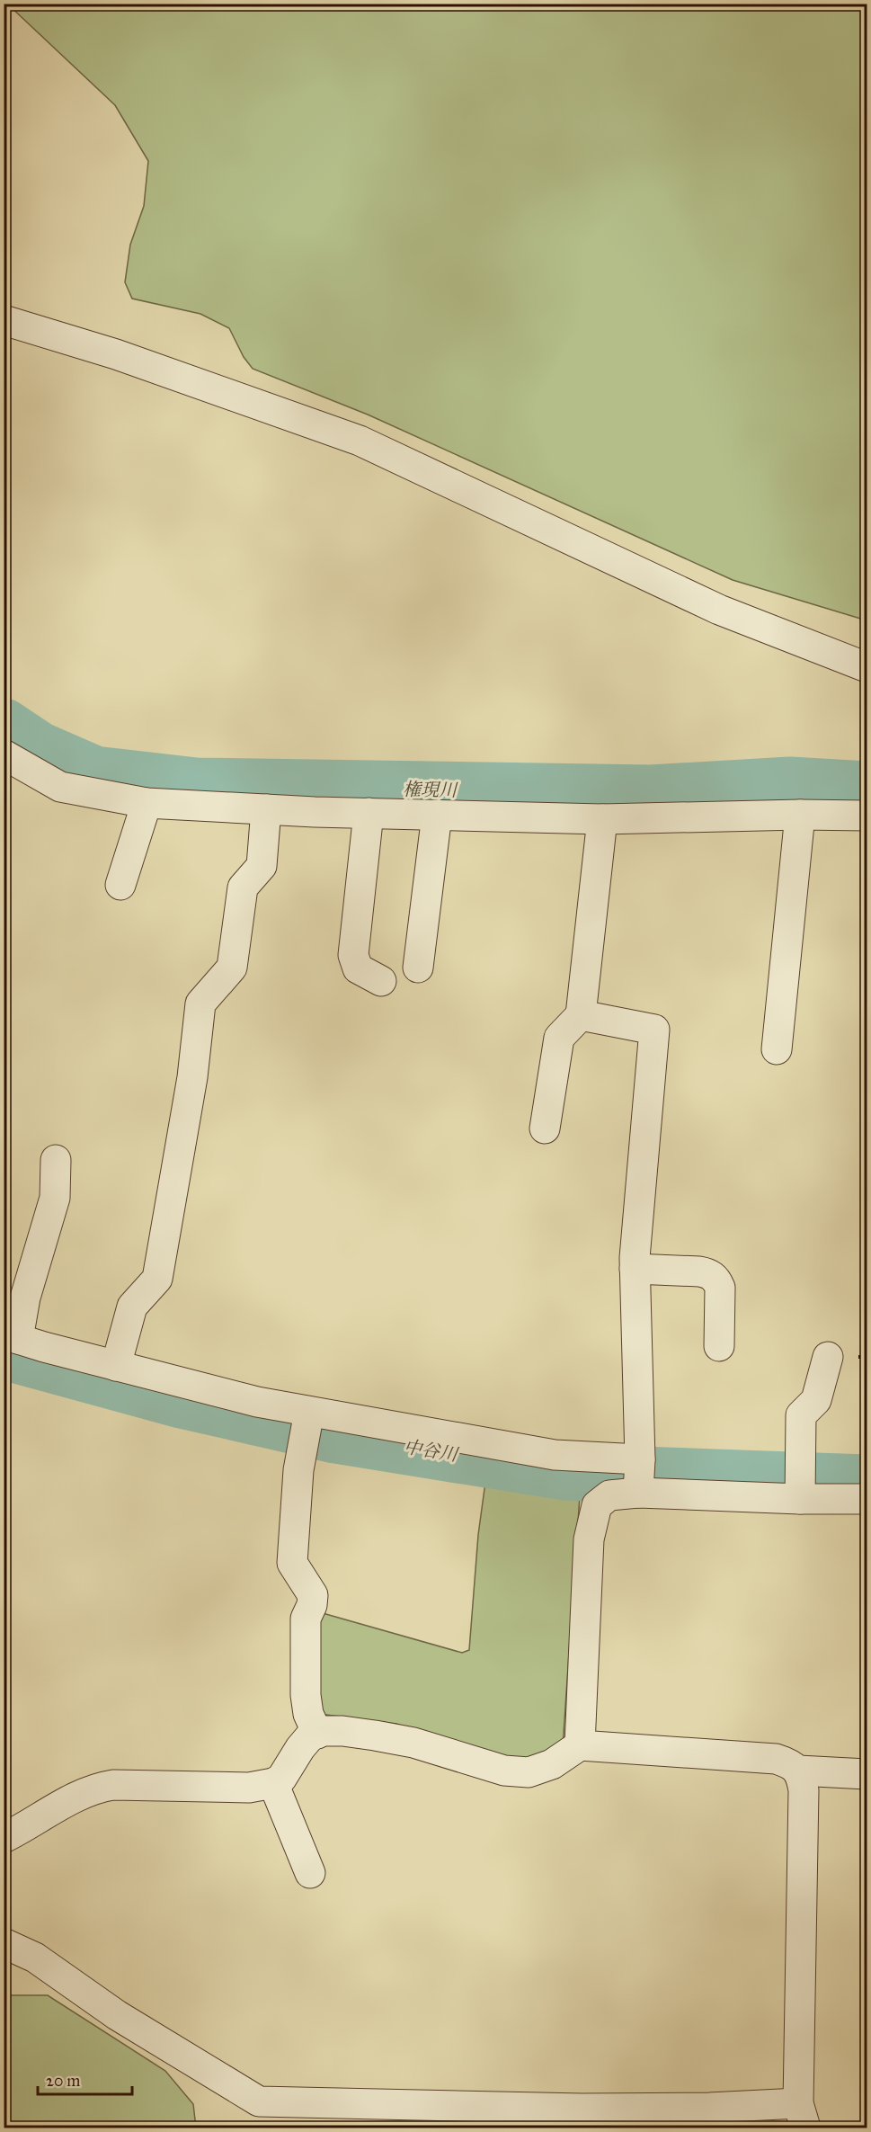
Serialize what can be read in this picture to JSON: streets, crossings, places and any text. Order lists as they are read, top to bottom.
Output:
{
  "water": ["権現川", "中谷川"],
  "scale_bar": "20 m"
}
